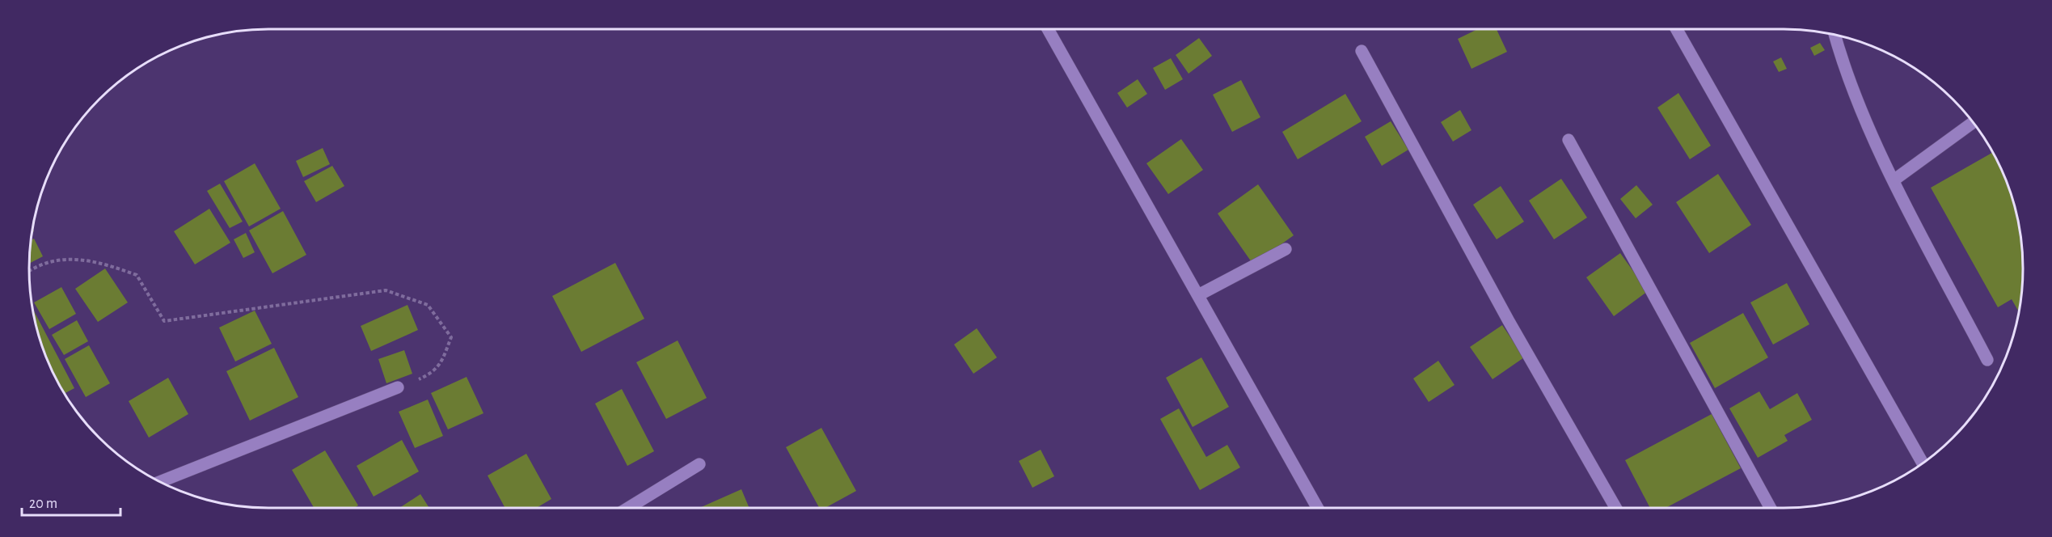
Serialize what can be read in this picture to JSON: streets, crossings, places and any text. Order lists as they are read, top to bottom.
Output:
{
  "scale_bar": "20 m"
}
